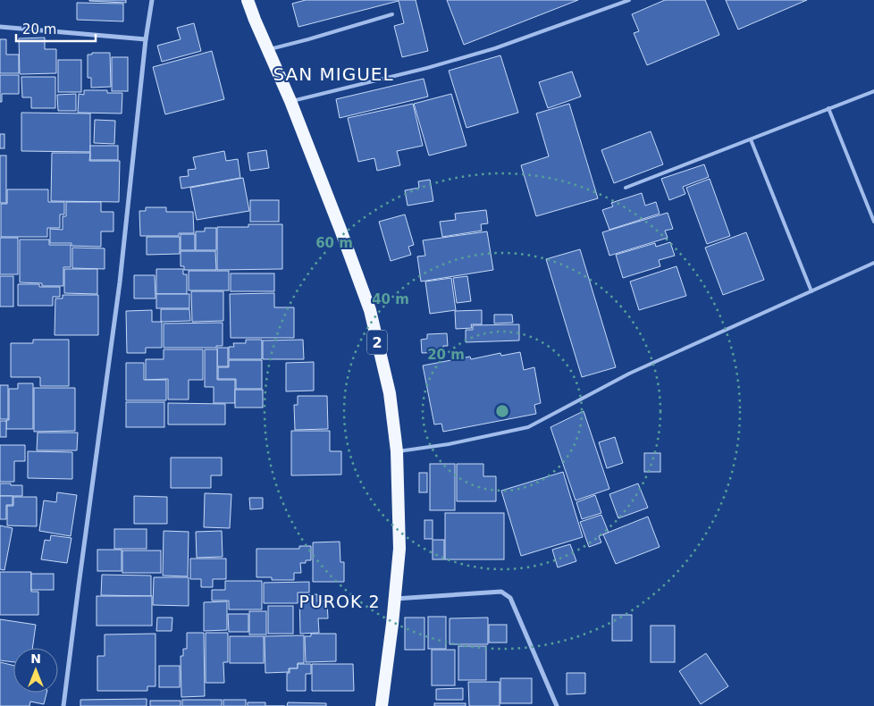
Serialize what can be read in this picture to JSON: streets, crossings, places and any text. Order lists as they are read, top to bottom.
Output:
{
  "streets": {
    "highway": ["2"]
  },
  "districts": ["SAN MIGUEL", "PUROK 2"],
  "scale_bar": "20 m",
  "north": "top",
  "rings": ["60 m", "40 m", "20 m"]
}
